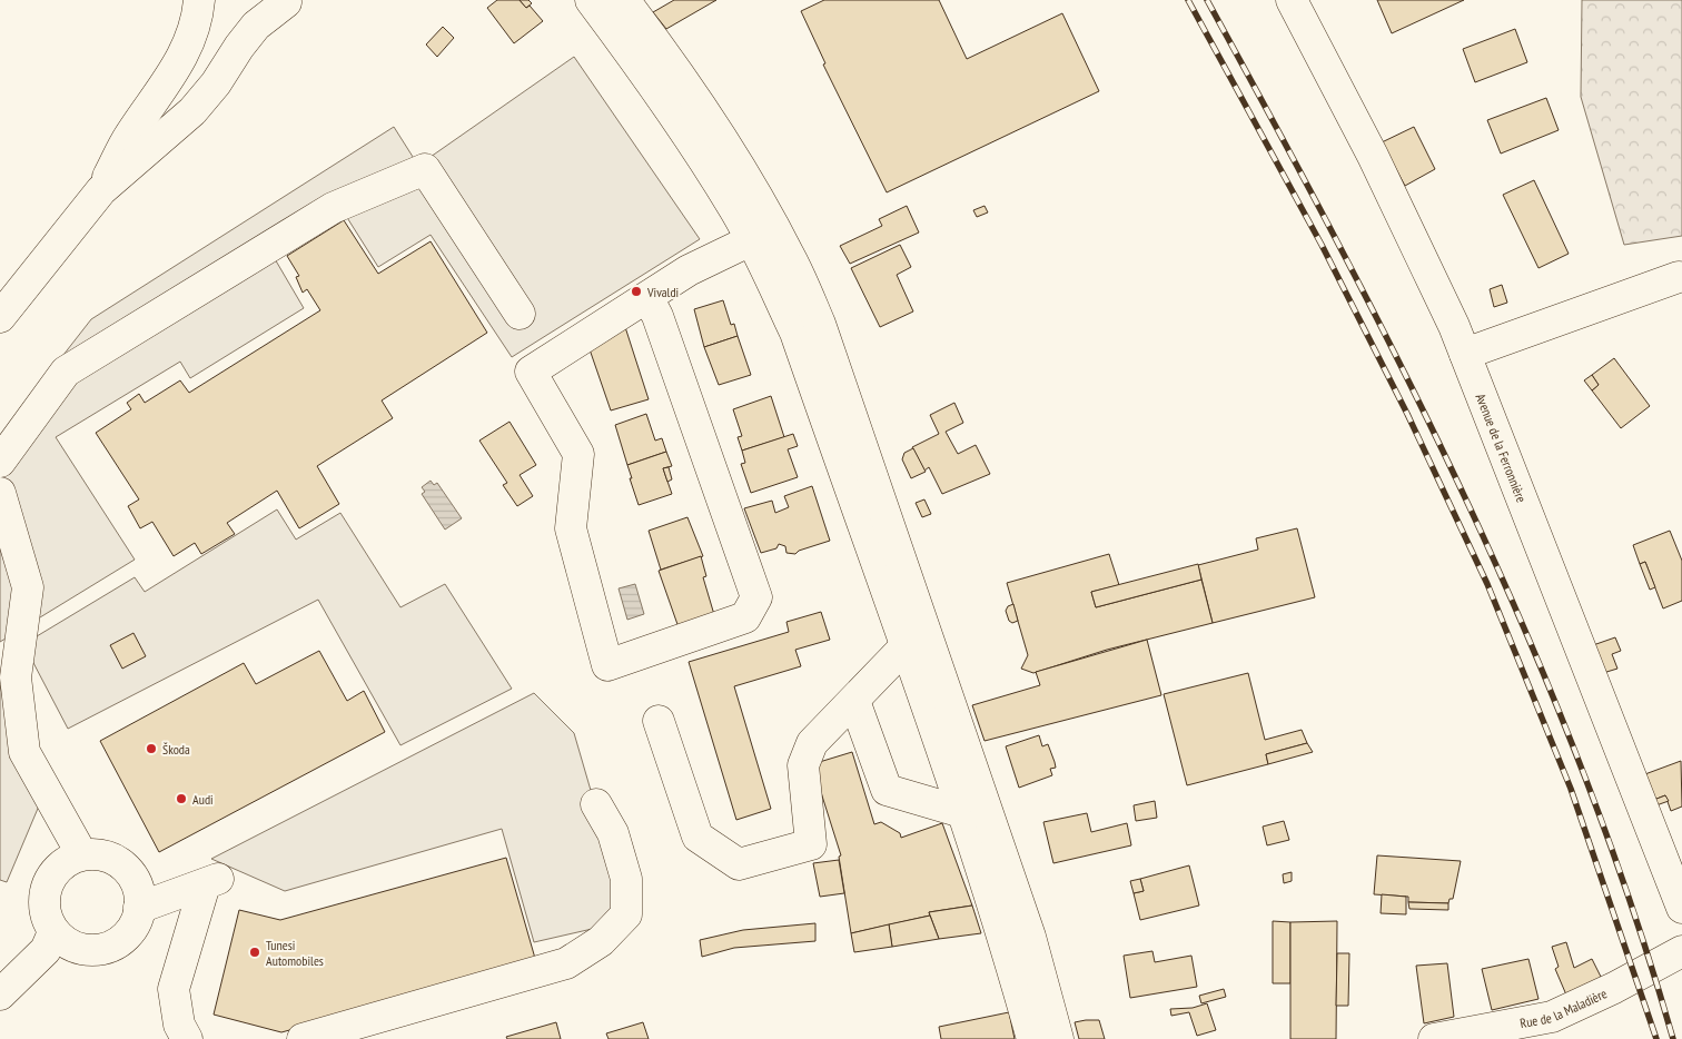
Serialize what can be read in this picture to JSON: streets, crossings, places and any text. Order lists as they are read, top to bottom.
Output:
{
  "streets": {
    "street": ["Avenue de la Ferronnière", "Rue de la Maladière"]
  },
  "places": [
    "Vivaldi",
    "Škoda",
    "Audi",
    "Tunesi Automobiles"
  ]
}
